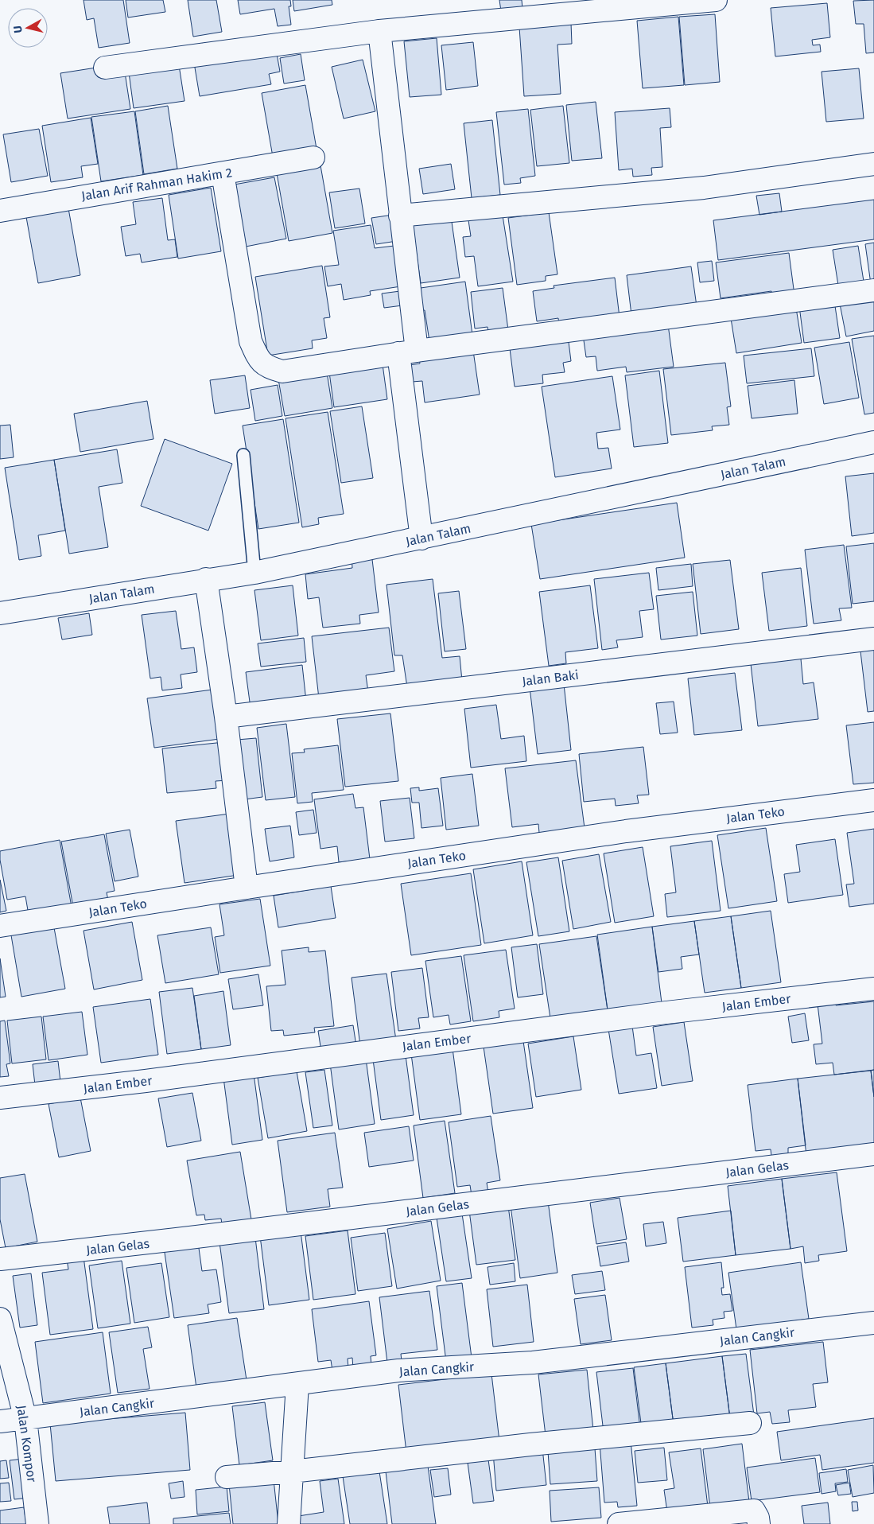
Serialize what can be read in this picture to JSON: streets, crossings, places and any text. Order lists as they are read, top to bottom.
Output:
{
  "streets": {
    "street": [
      "Jalan Arif Rahman Hakim 2",
      "Jalan Talam",
      "Jalan Baki",
      "Jalan Teko",
      "Jalan Ember",
      "Jalan Gelas",
      "Jalan Cangkir",
      "Jalan Kompor"
    ]
  },
  "crossings": [
    ["Jalan Cangkir", "Jalan Kompor"]
  ],
  "north": "left"
}
